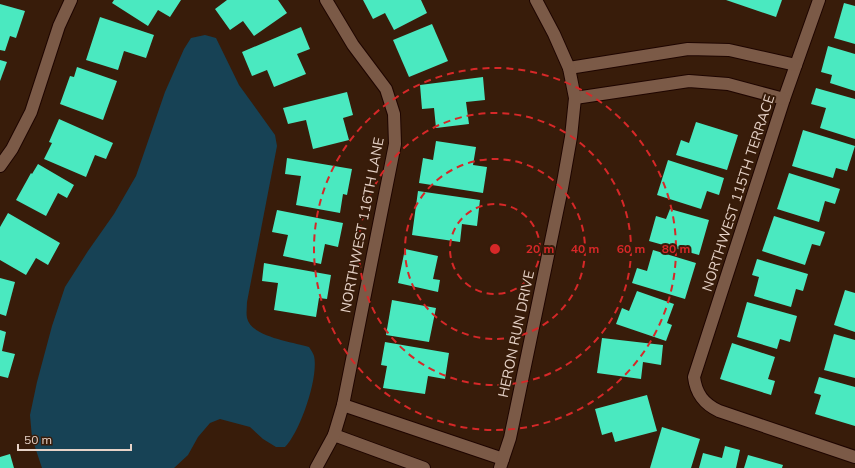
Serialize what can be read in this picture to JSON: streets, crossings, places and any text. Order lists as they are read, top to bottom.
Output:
{
  "streets": {
    "street": ["NORTHWEST 115TH TERRACE", "NORTHWEST 116TH LANE", "HERON RUN DRIVE"]
  },
  "scale_bar": "50 m",
  "rings": [
    "20 m",
    "40 m",
    "60 m",
    "80 m"
  ]
}
